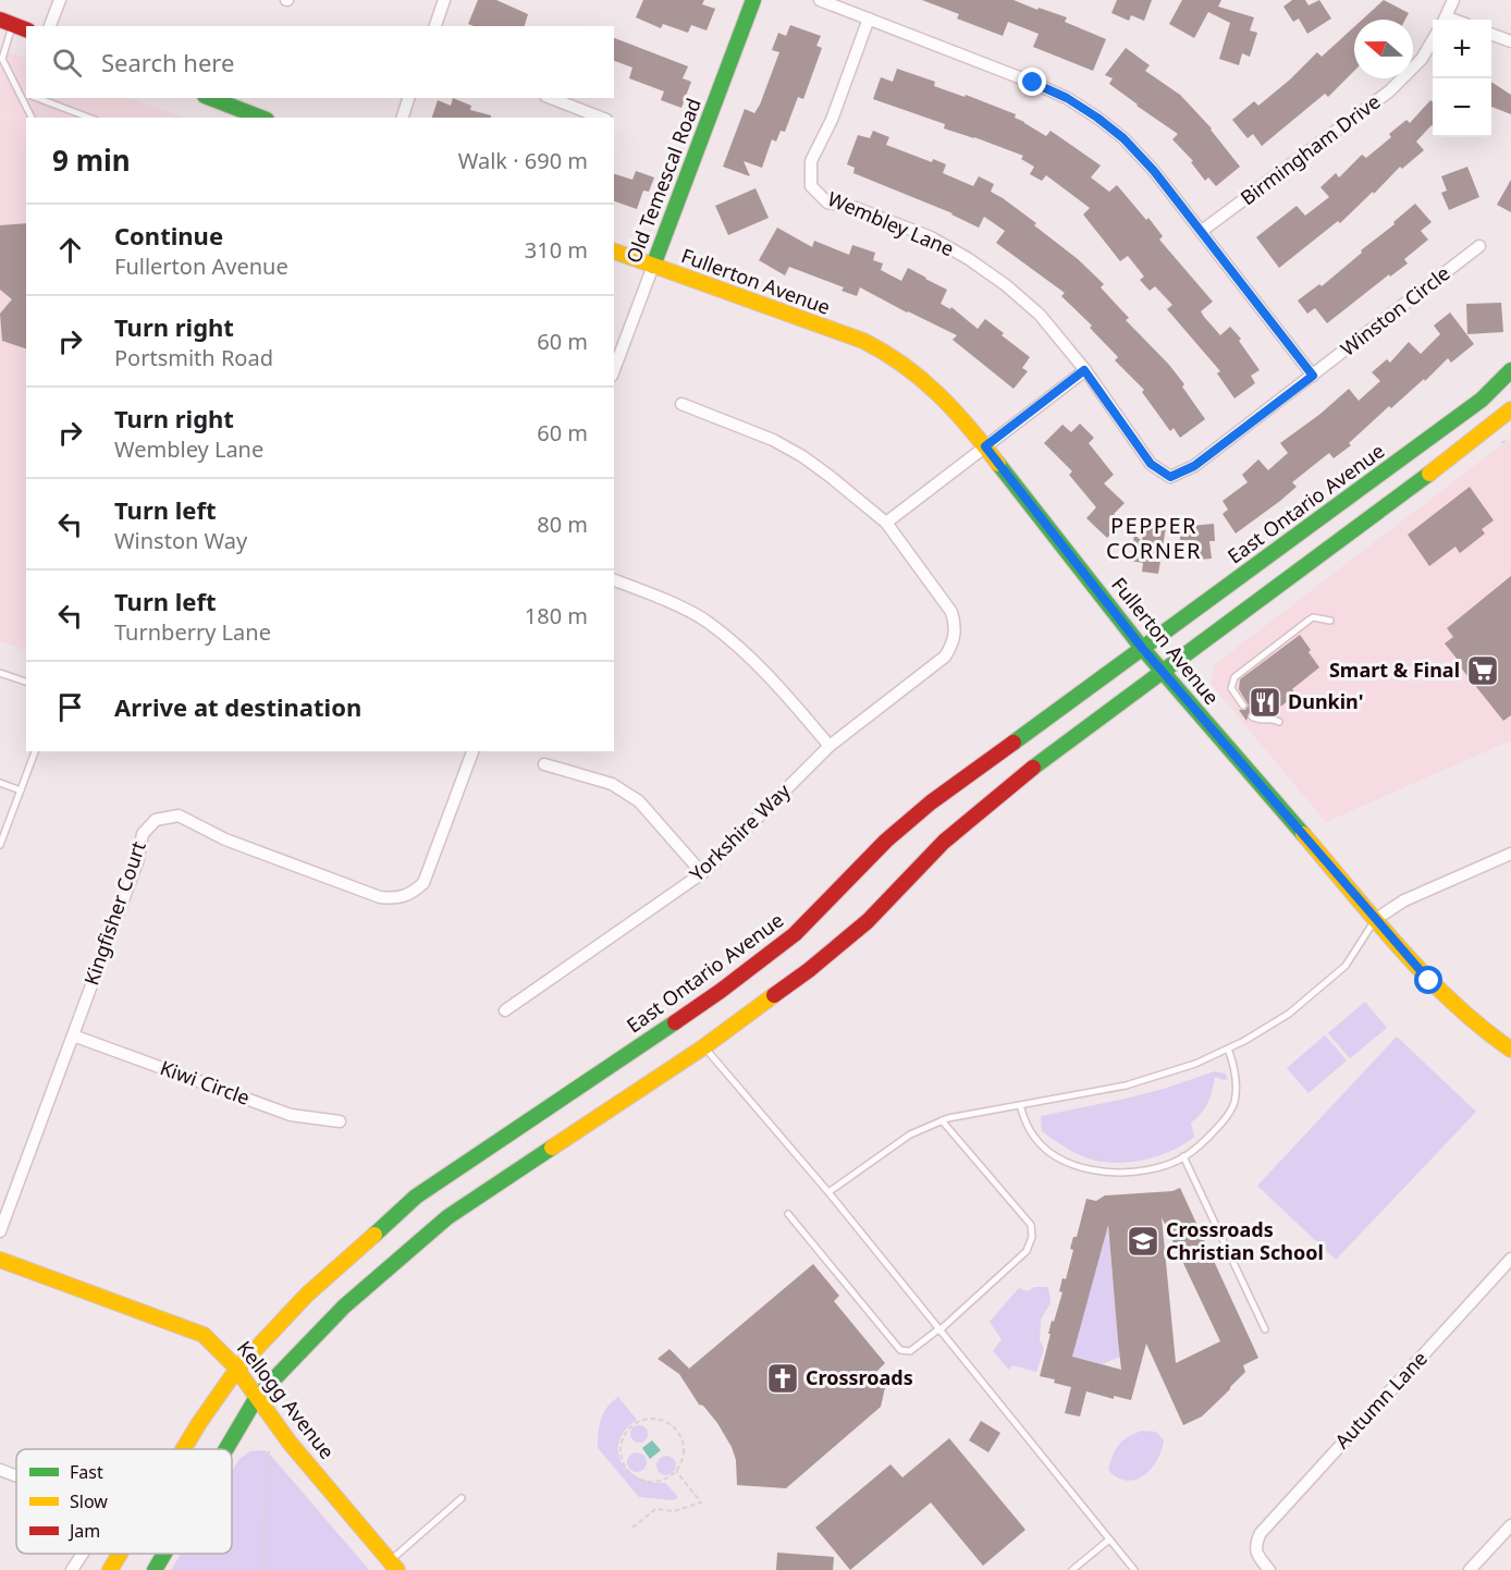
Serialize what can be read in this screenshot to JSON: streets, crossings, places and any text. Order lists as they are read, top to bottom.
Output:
{
  "streets": {
    "main road": [
      "Old Temescal Road",
      "Fullerton Avenue",
      "East Ontario Avenue",
      "Kellogg Avenue"
    ],
    "street": [
      "Birmingham Drive",
      "Wembley Lane",
      "Winston Circle",
      "Yorkshire Way",
      "Kingfisher Court",
      "Kiwi Circle",
      "Autumn Lane"
    ]
  },
  "crossings": [
    ["Old Temescal Road", "Fullerton Avenue"],
    ["Wembley Lane", "Winston Circle"],
    ["Fullerton Avenue", "East Ontario Avenue"],
    ["East Ontario Avenue", "Kellogg Avenue"],
    ["Kingfisher Court", "Kiwi Circle"]
  ],
  "districts": ["PEPPER CORNER"],
  "places": {
    "supermarket": ["Smart & Final"],
    "restaurant": ["Dunkin'"],
    "school or university": ["Crossroads Christian School"],
    "church": ["Crossroads"]
  },
  "legend": ["Fast", "Slow", "Jam"],
  "north": "left",
  "page": {
    "map_buttons": ["+", "−"],
    "search": "Search here",
    "heading": ["9 min", "Walk · 690 m"],
    "list": [
      ["Continue", "Fullerton Avenue", "310 m"],
      ["Turn right", "Portsmith Road", "60 m"],
      ["Turn right", "Wembley Lane", "60 m"],
      ["Turn left", "Winston Way", "80 m"],
      ["Turn left", "Turnberry Lane", "180 m"],
      "Arrive at destination"
    ]
  }
}
